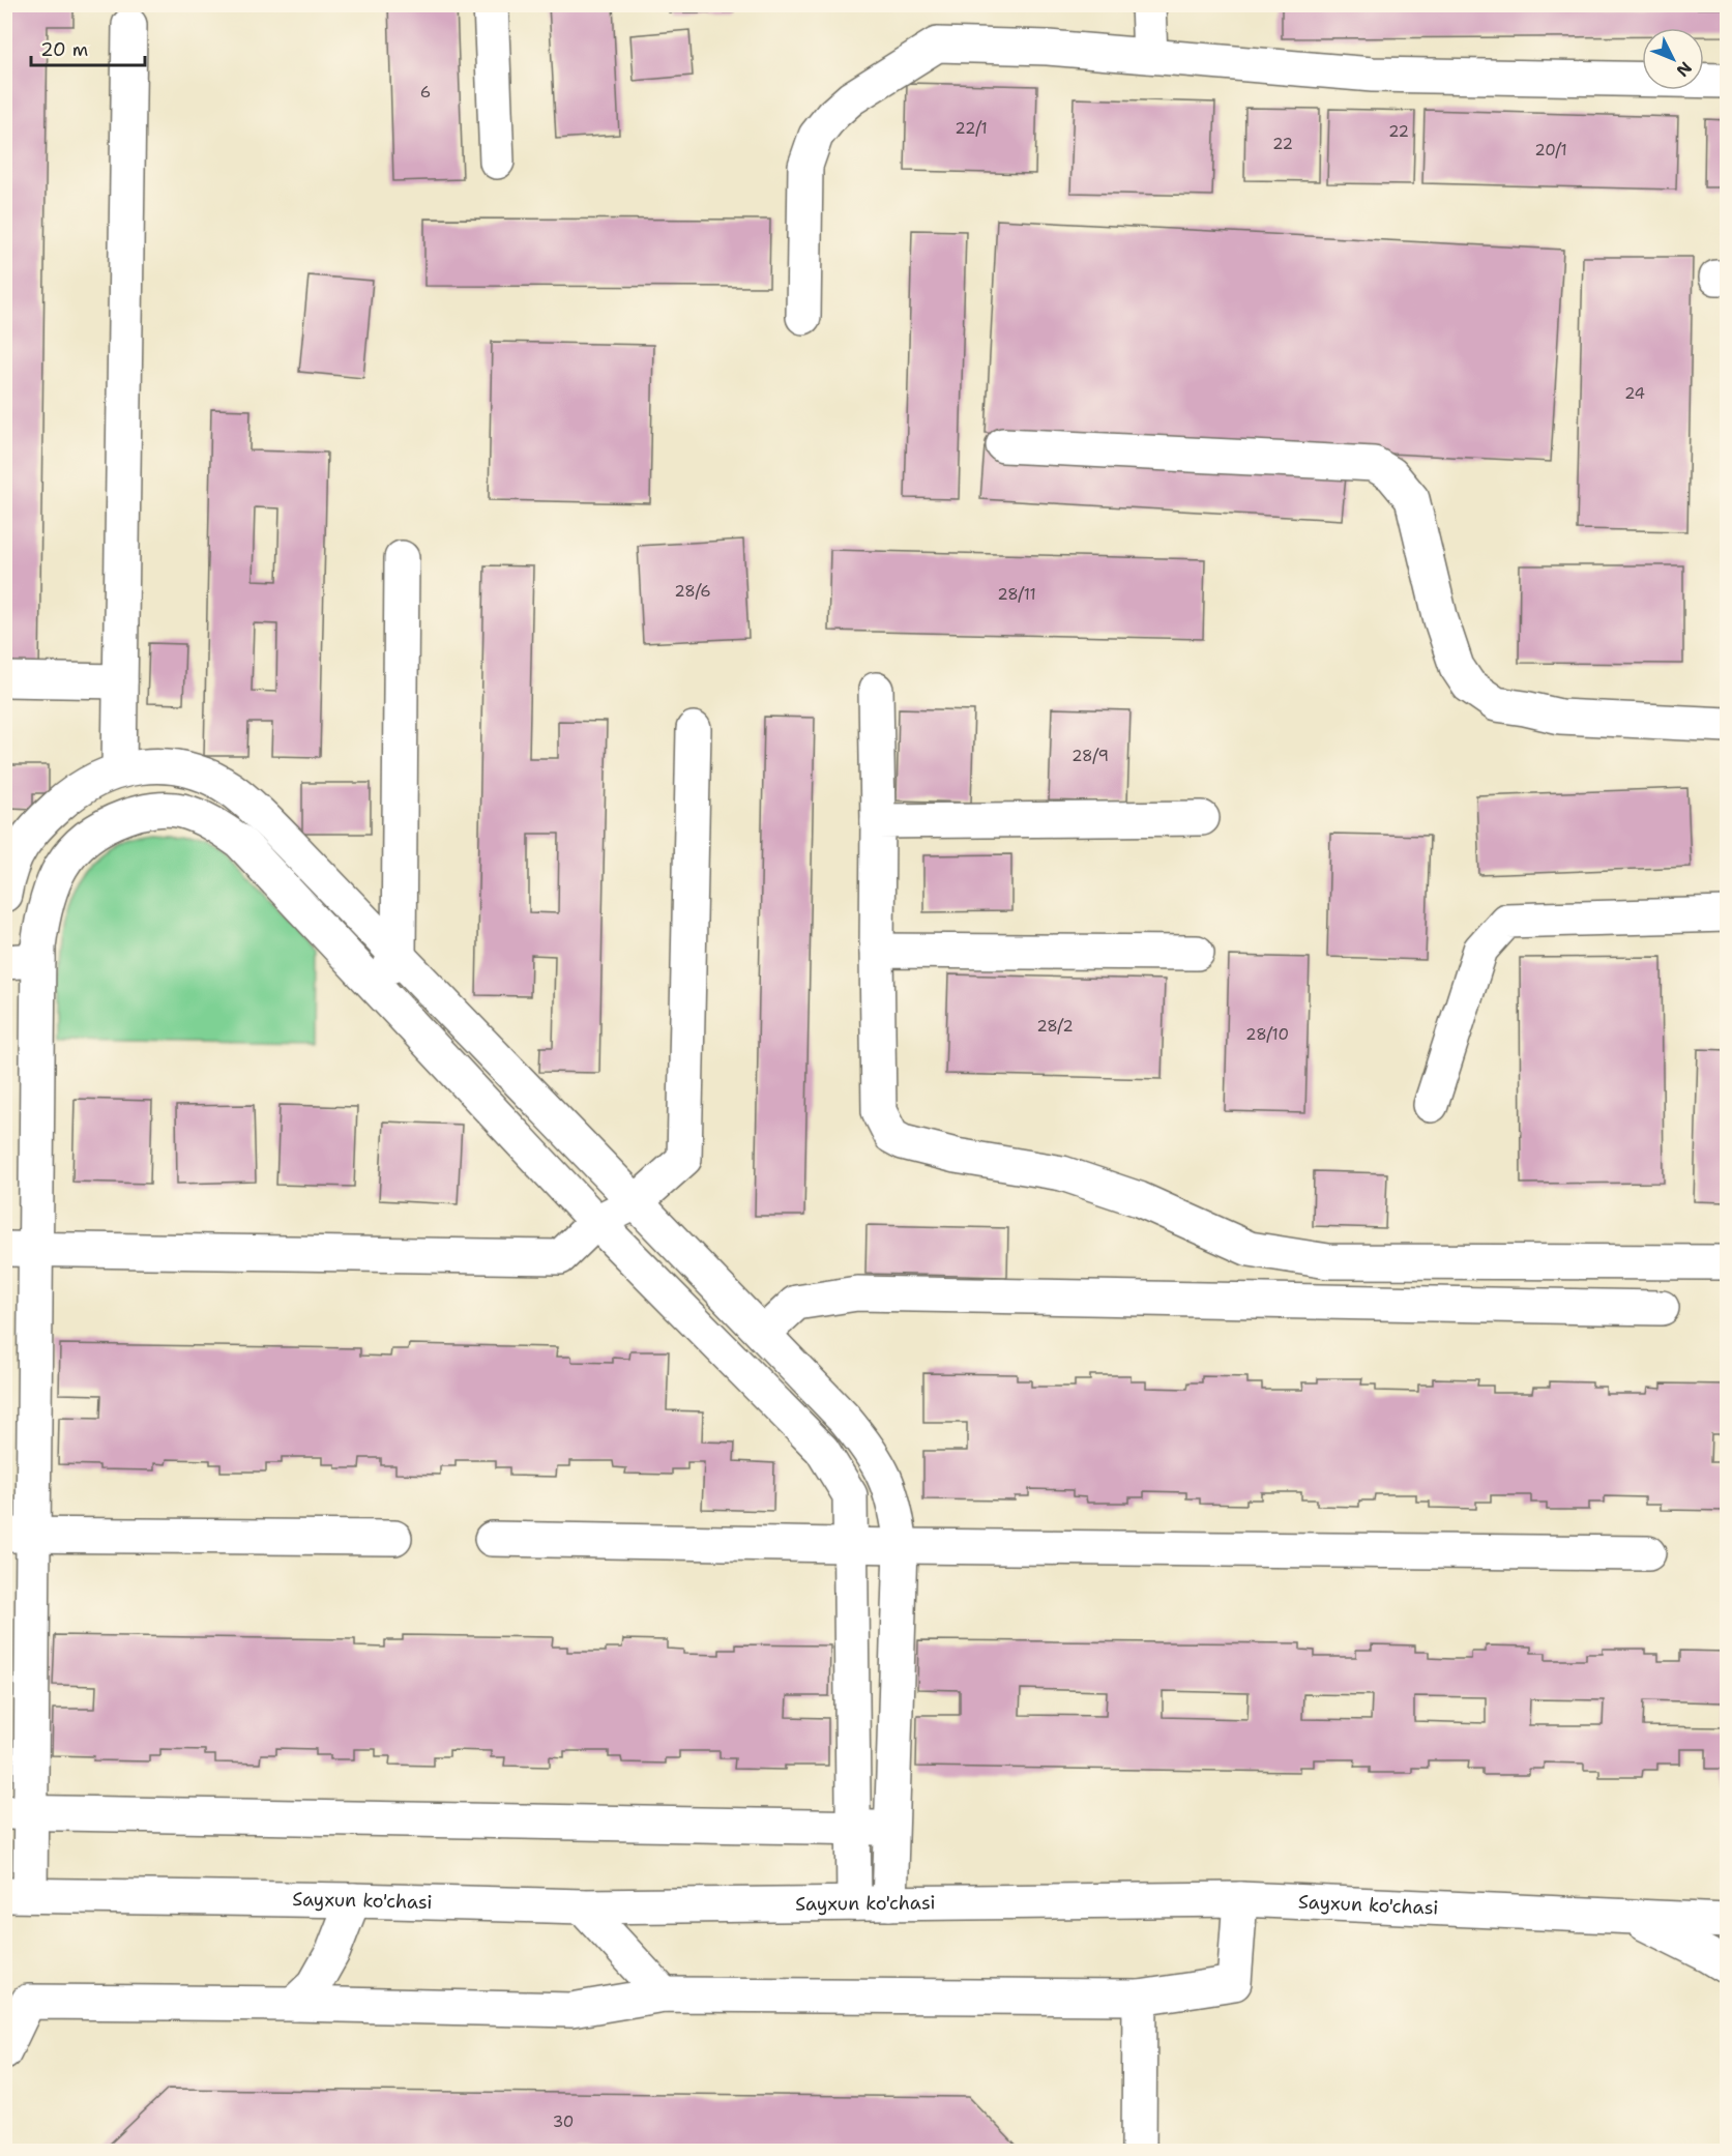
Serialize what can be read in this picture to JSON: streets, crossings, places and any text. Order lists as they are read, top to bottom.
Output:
{
  "streets": {
    "street": ["Sayxun ko'chasi"]
  },
  "house_numbers": [
    "6",
    "22/1",
    "22",
    "22",
    "20/1",
    "24",
    "28/6",
    "28/11",
    "28/9",
    "28/2",
    "28/10",
    "30"
  ],
  "scale_bar": "20 m",
  "north": "bottom right"
}
